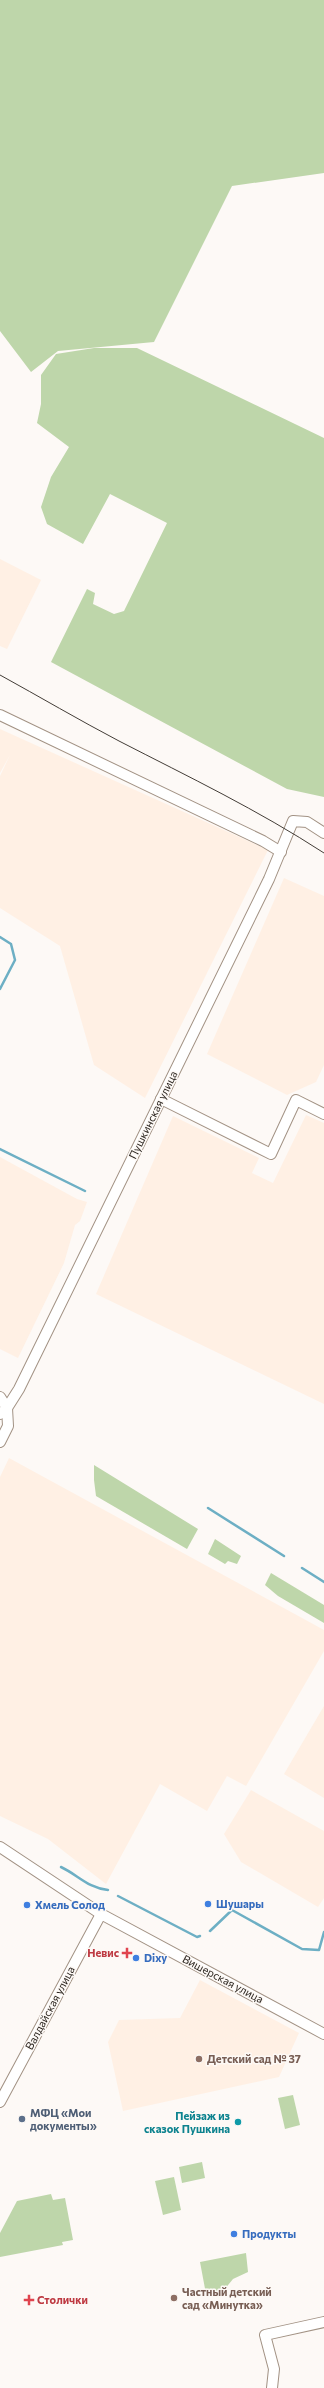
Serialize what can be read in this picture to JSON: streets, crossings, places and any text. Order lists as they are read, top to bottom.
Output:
{
  "streets": {
    "street": ["Пушкинская улица", "Вишерская улица", "Валдайская улица"]
  },
  "crossings": [
    ["Вишерская улица", "Валдайская улица"]
  ],
  "places": {
    "other": [
      "Шушары",
      "Хмель Солод",
      "Dixy",
      "Детский сад № 37",
      "МФЦ «Мои документы»",
      "Пейзаж из сказок Пушкина",
      "Продукты",
      "Частный детский сад «Минутка»"
    ],
    "health": ["Невис", "Столички"]
  }
}
